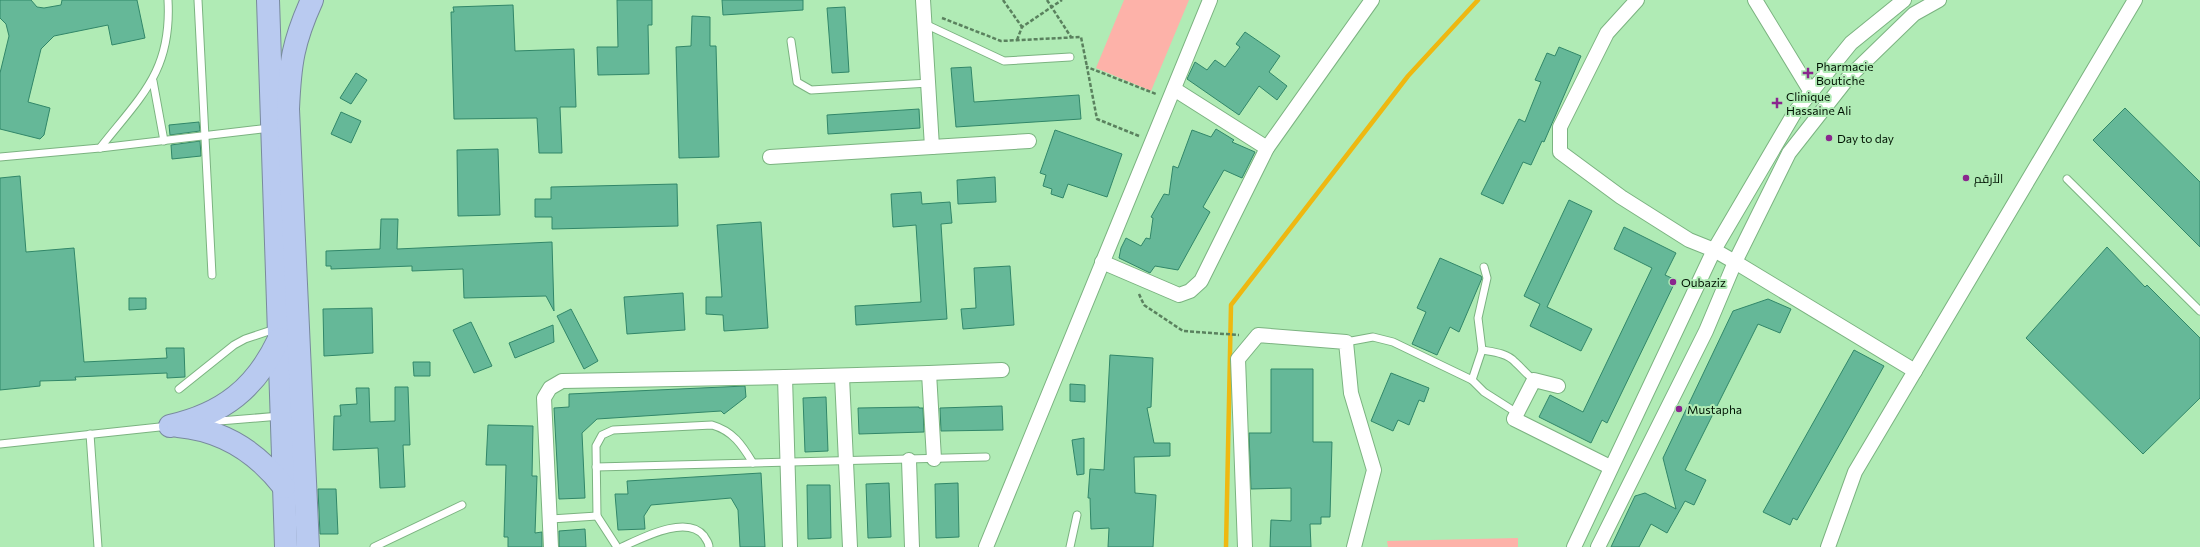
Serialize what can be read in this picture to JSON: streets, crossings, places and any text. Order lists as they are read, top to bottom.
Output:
{
  "places": {
    "health": ["Pharmacie Boutiche", "Clinique Hassaine Ali"],
    "other": [
      "Day to day",
      "الأرقم",
      "Oubaziz",
      "Mustapha"
    ]
  }
}
